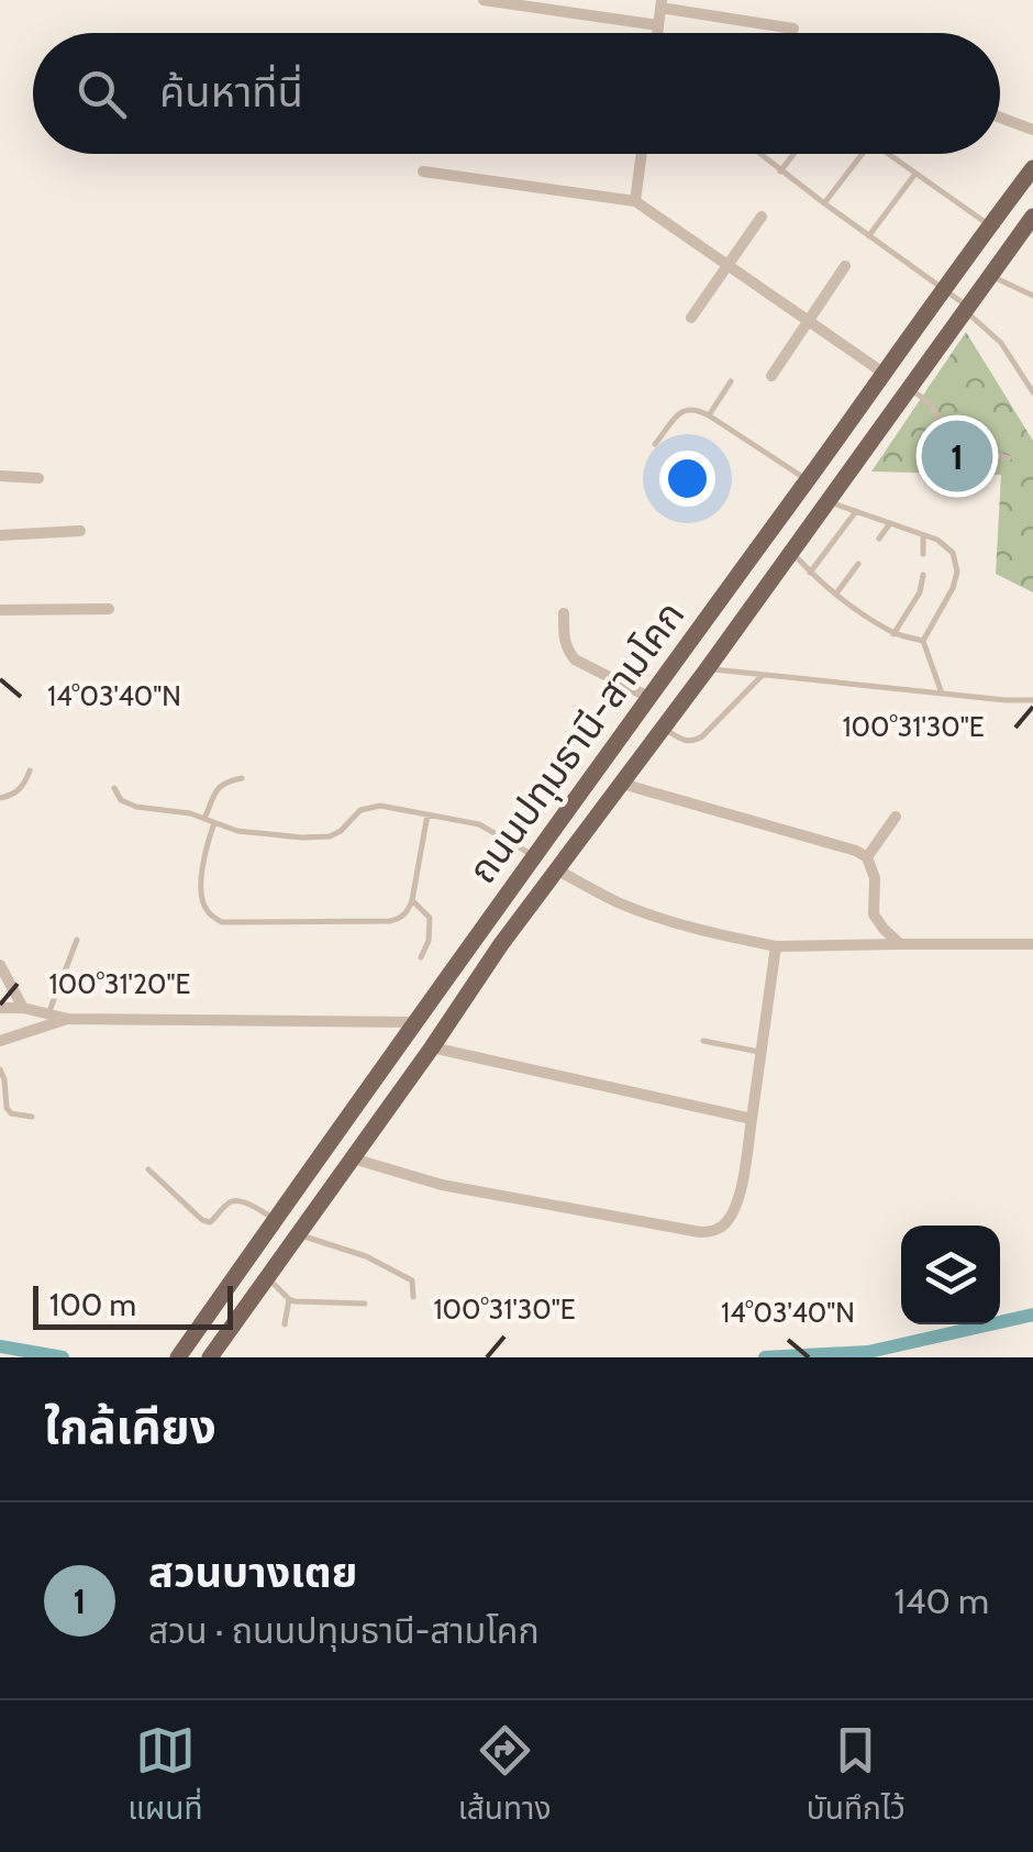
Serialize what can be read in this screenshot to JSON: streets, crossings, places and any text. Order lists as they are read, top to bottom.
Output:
{
  "streets": {
    "main road": ["ถนนปทุมธานี-สามโคก"]
  },
  "scale_bar": "100 m",
  "page": {
    "search": "ค้นหาที่นี่",
    "pins": "1",
    "scale": "100 m",
    "heading": "ใกล้เคียง",
    "list": [
      {
        "mark": "1",
        "name": "สวนบางเตย",
        "note": "สวน · ถนนปทุมธานี-สามโคก",
        "value": "140 m"
      }
    ],
    "nav": ["แผนที่", "เส้นทาง", "บันทึกไว้"]
  },
  "coordinates": ["14°03'40\"N", "100°31'30\"E", "100°31'20\"E"]
}
